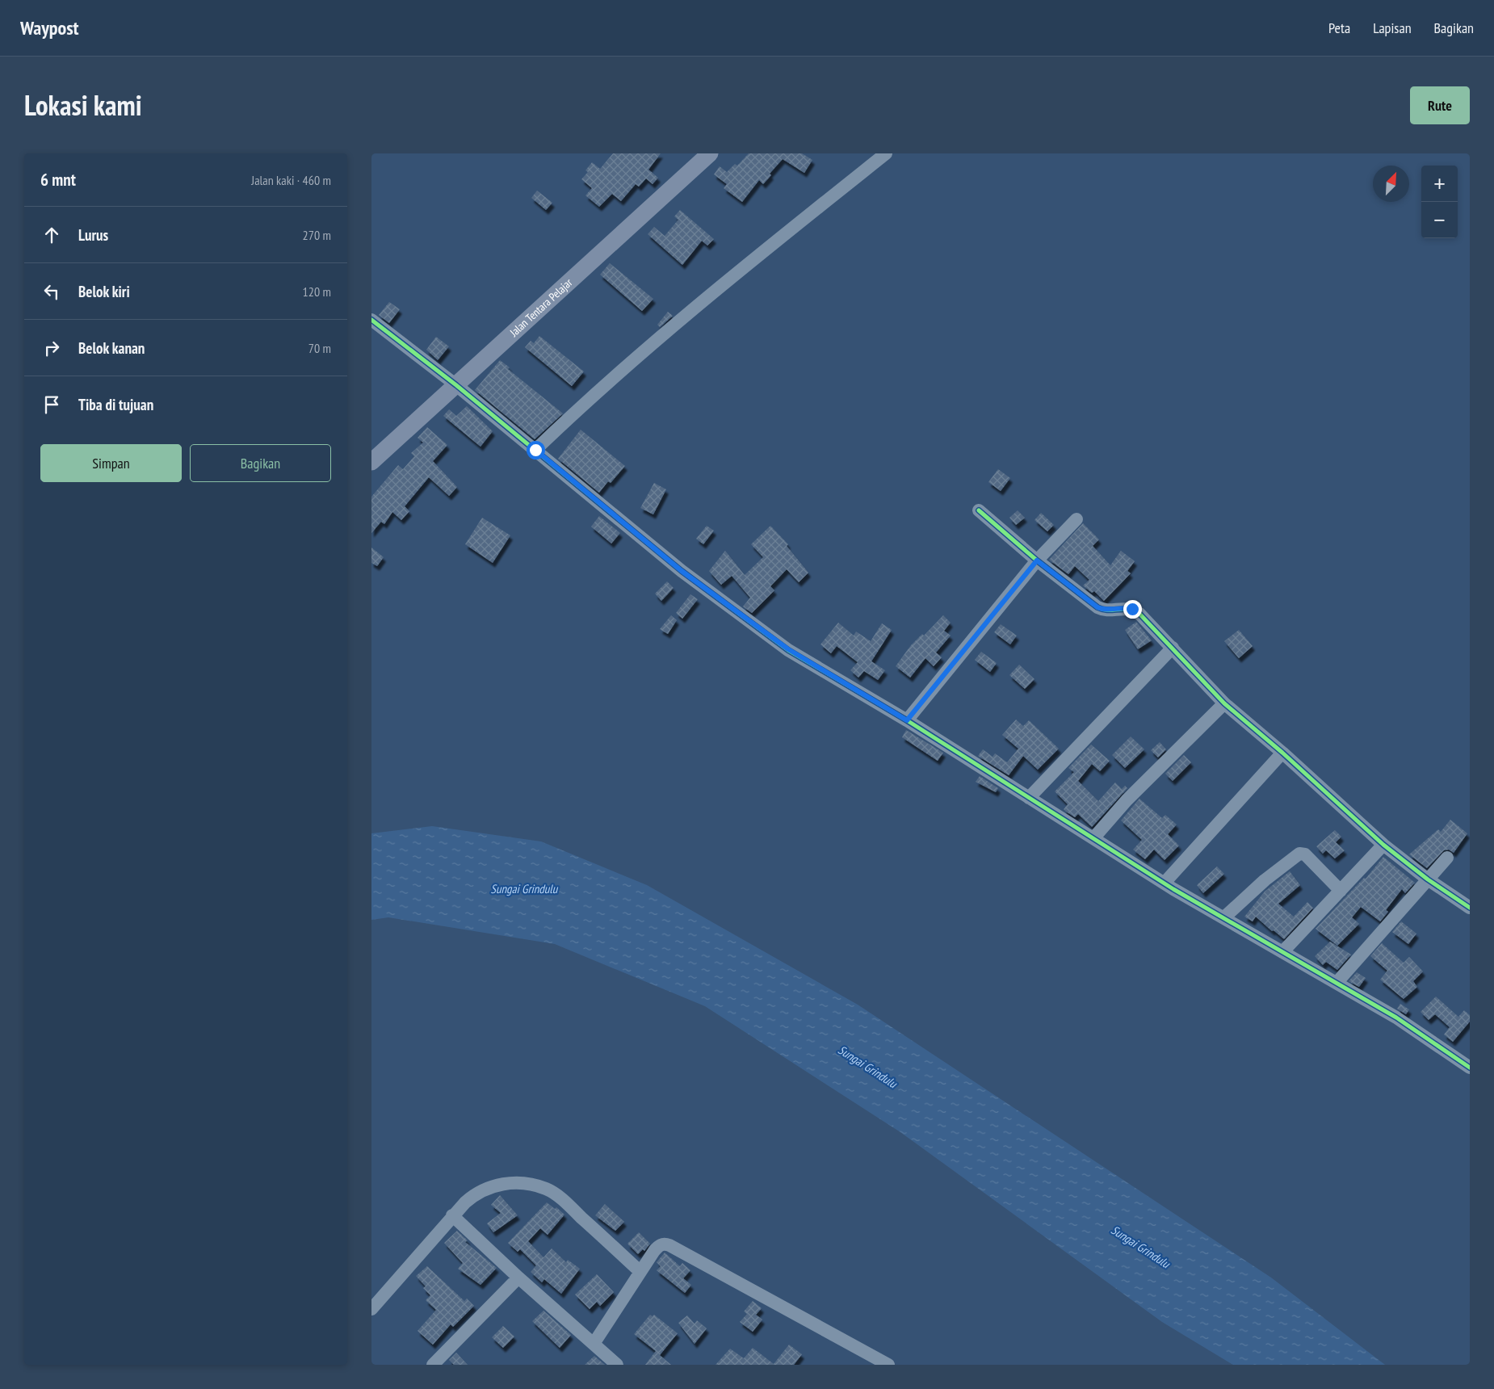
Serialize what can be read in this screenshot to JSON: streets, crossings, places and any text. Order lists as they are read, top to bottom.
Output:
{
  "streets": {
    "main road": ["Jalan Tentara Pelajar"]
  },
  "water": ["Sungai Grindulu"],
  "north": "top right",
  "page": {
    "header": "Waypost",
    "nav": ["Peta", "Lapisan", "Bagikan"],
    "title": "Lokasi kami",
    "buttons": [
      "Rute",
      ["Simpan", "Bagikan"]
    ],
    "heading": ["6 mnt", "Jalan kaki · 460 m"],
    "map_buttons": ["+", "−"],
    "list": [
      ["Lurus", "270 m"],
      ["Belok kiri", "120 m"],
      ["Belok kanan", "70 m"],
      "Tiba di tujuan"
    ]
  }
}
